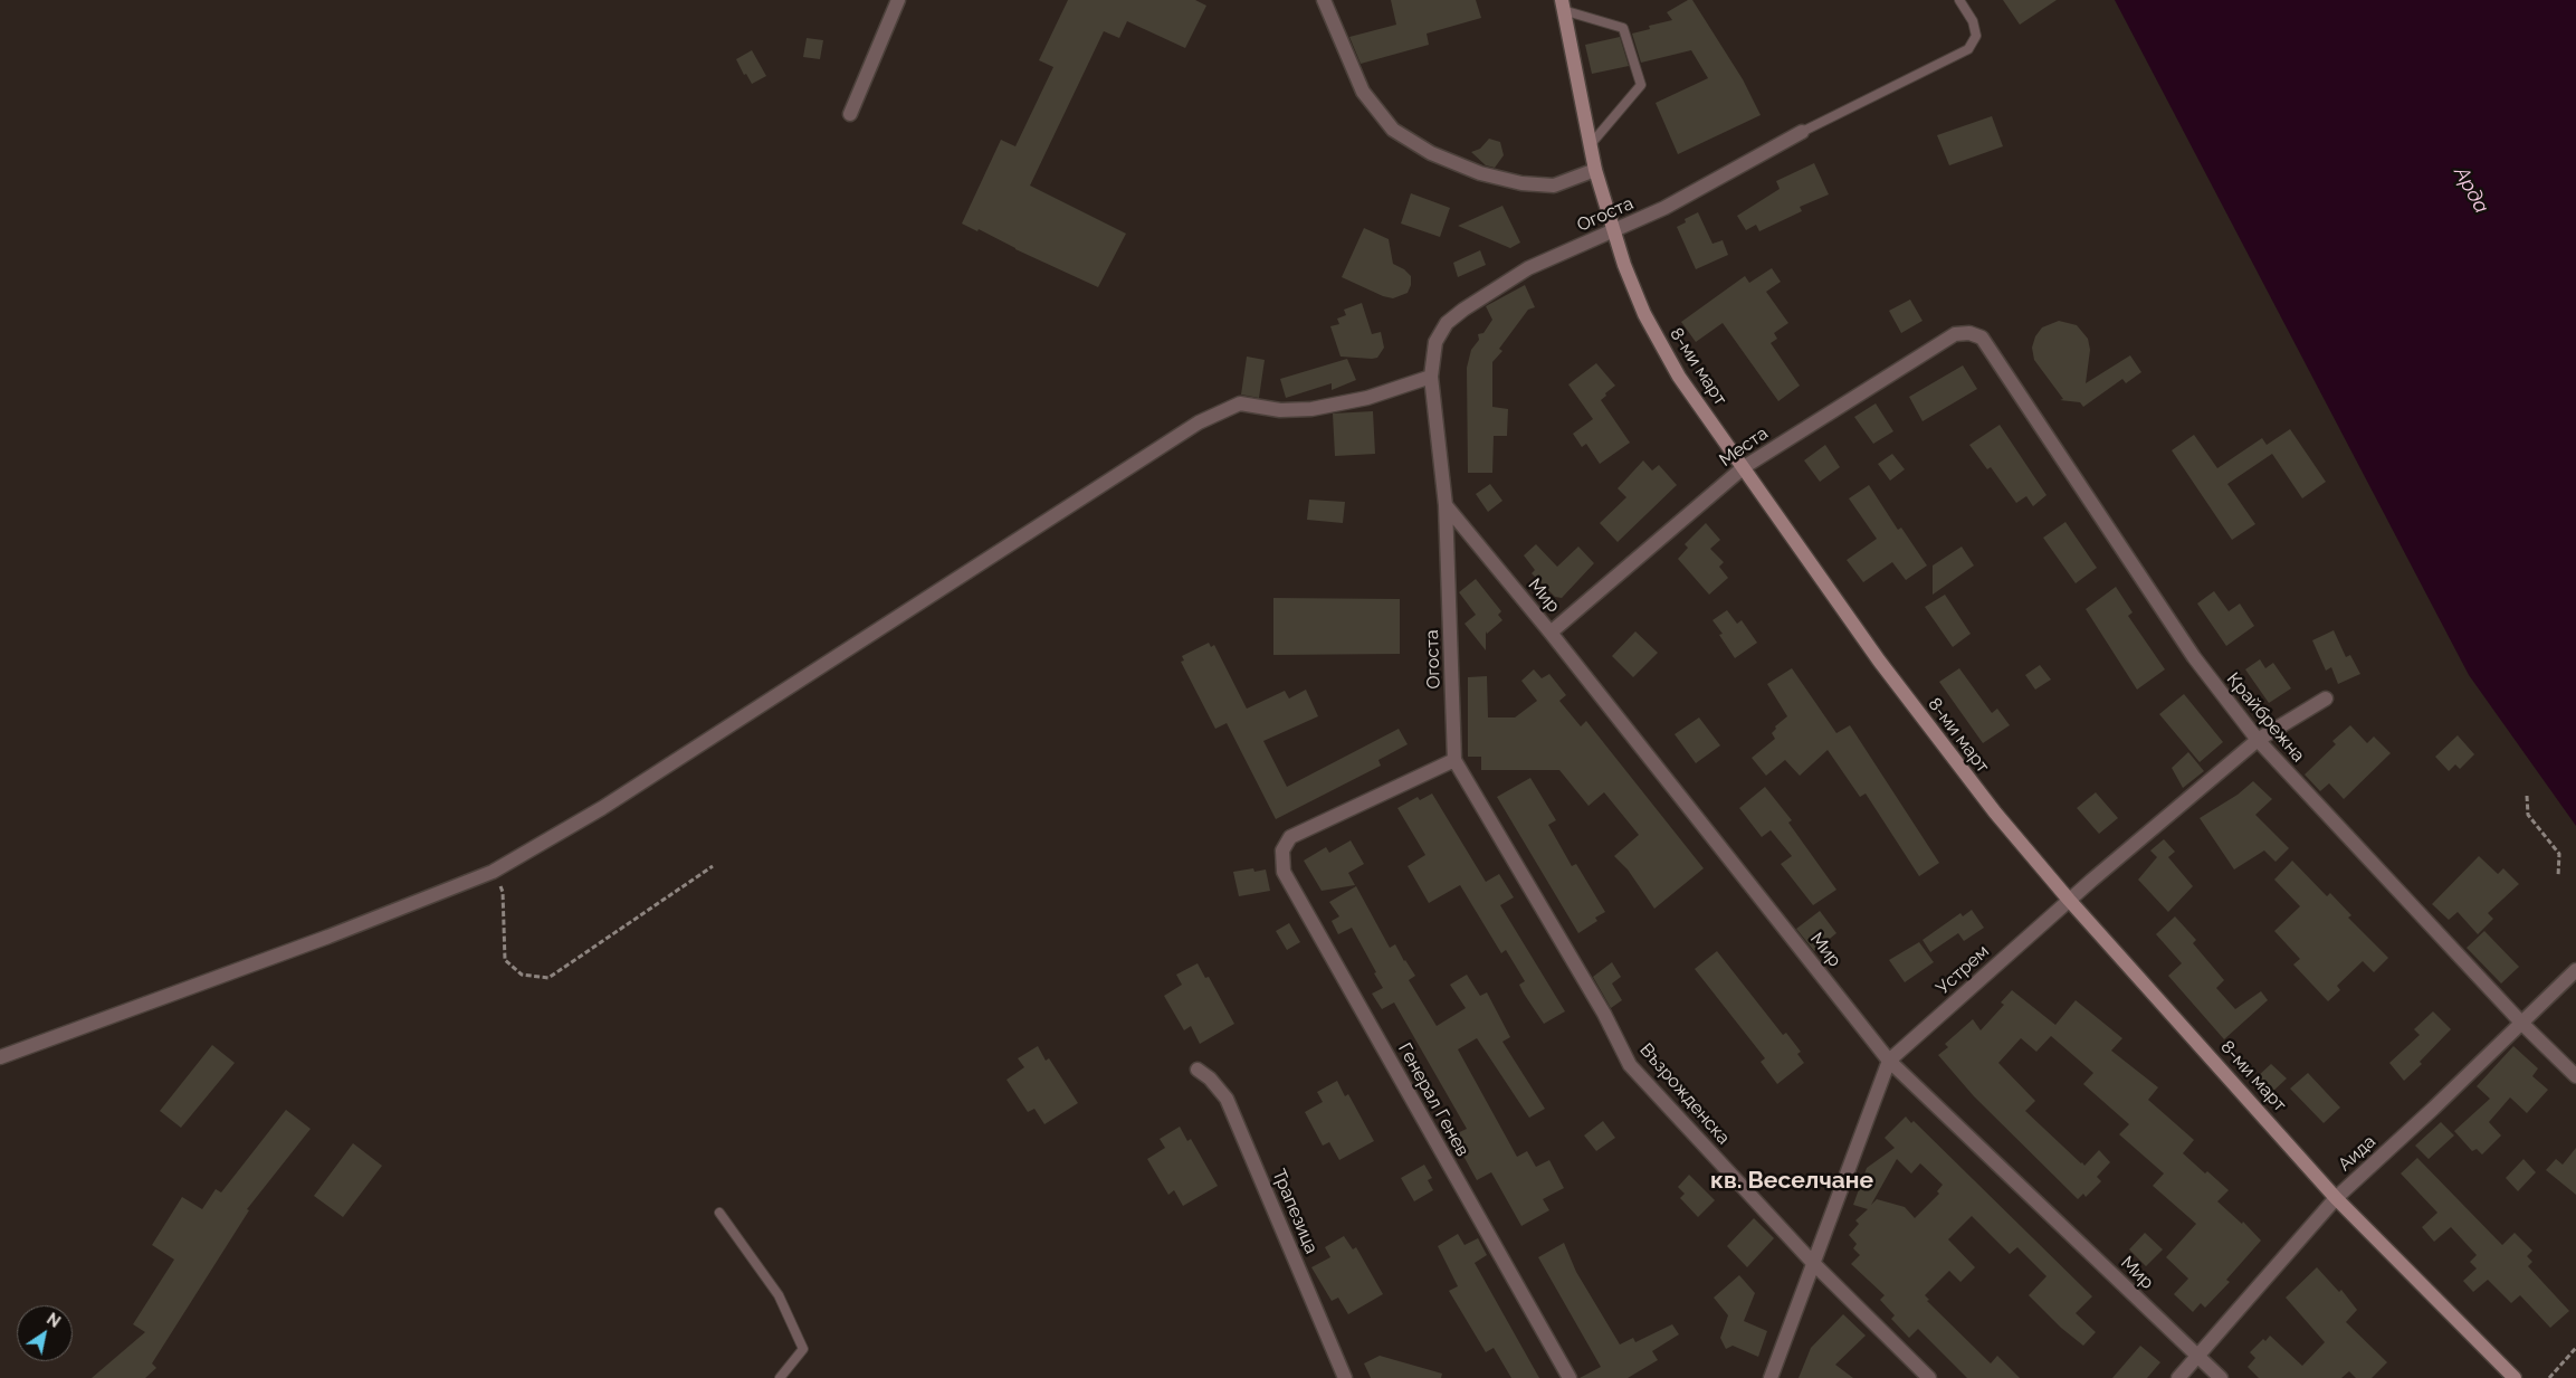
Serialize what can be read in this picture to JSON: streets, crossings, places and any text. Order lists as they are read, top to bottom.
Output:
{
  "streets": {
    "main road": ["8-ми март"],
    "street": [
      "Огоста",
      "Места",
      "Мир",
      "Крайбрежна",
      "Устрем",
      "Възрожденска",
      "Генерал Генев",
      "Аида",
      "Трапезица"
    ]
  },
  "crossings": [
    ["Огоста", "8-ми март"],
    ["Огоста", "Мир"],
    ["Огоста", "Възрожденска"],
    ["Огоста", "Генерал Генев"],
    ["8-ми март", "Места"],
    ["8-ми март", "Устрем"],
    ["8-ми март", "Аида"],
    ["Места", "Мир"],
    ["Места", "Крайбрежна"],
    ["Мир", "Устрем"],
    ["Мир", "Аида"],
    ["Крайбрежна", "Устрем"],
    ["Крайбрежна", "Аида"],
    ["Устрем", "Възрожденска"],
    ["Възрожденска", "Генерал Генев"]
  ],
  "districts": ["кв. Веселчане"],
  "water": ["Арда"],
  "north": "top right"
}
